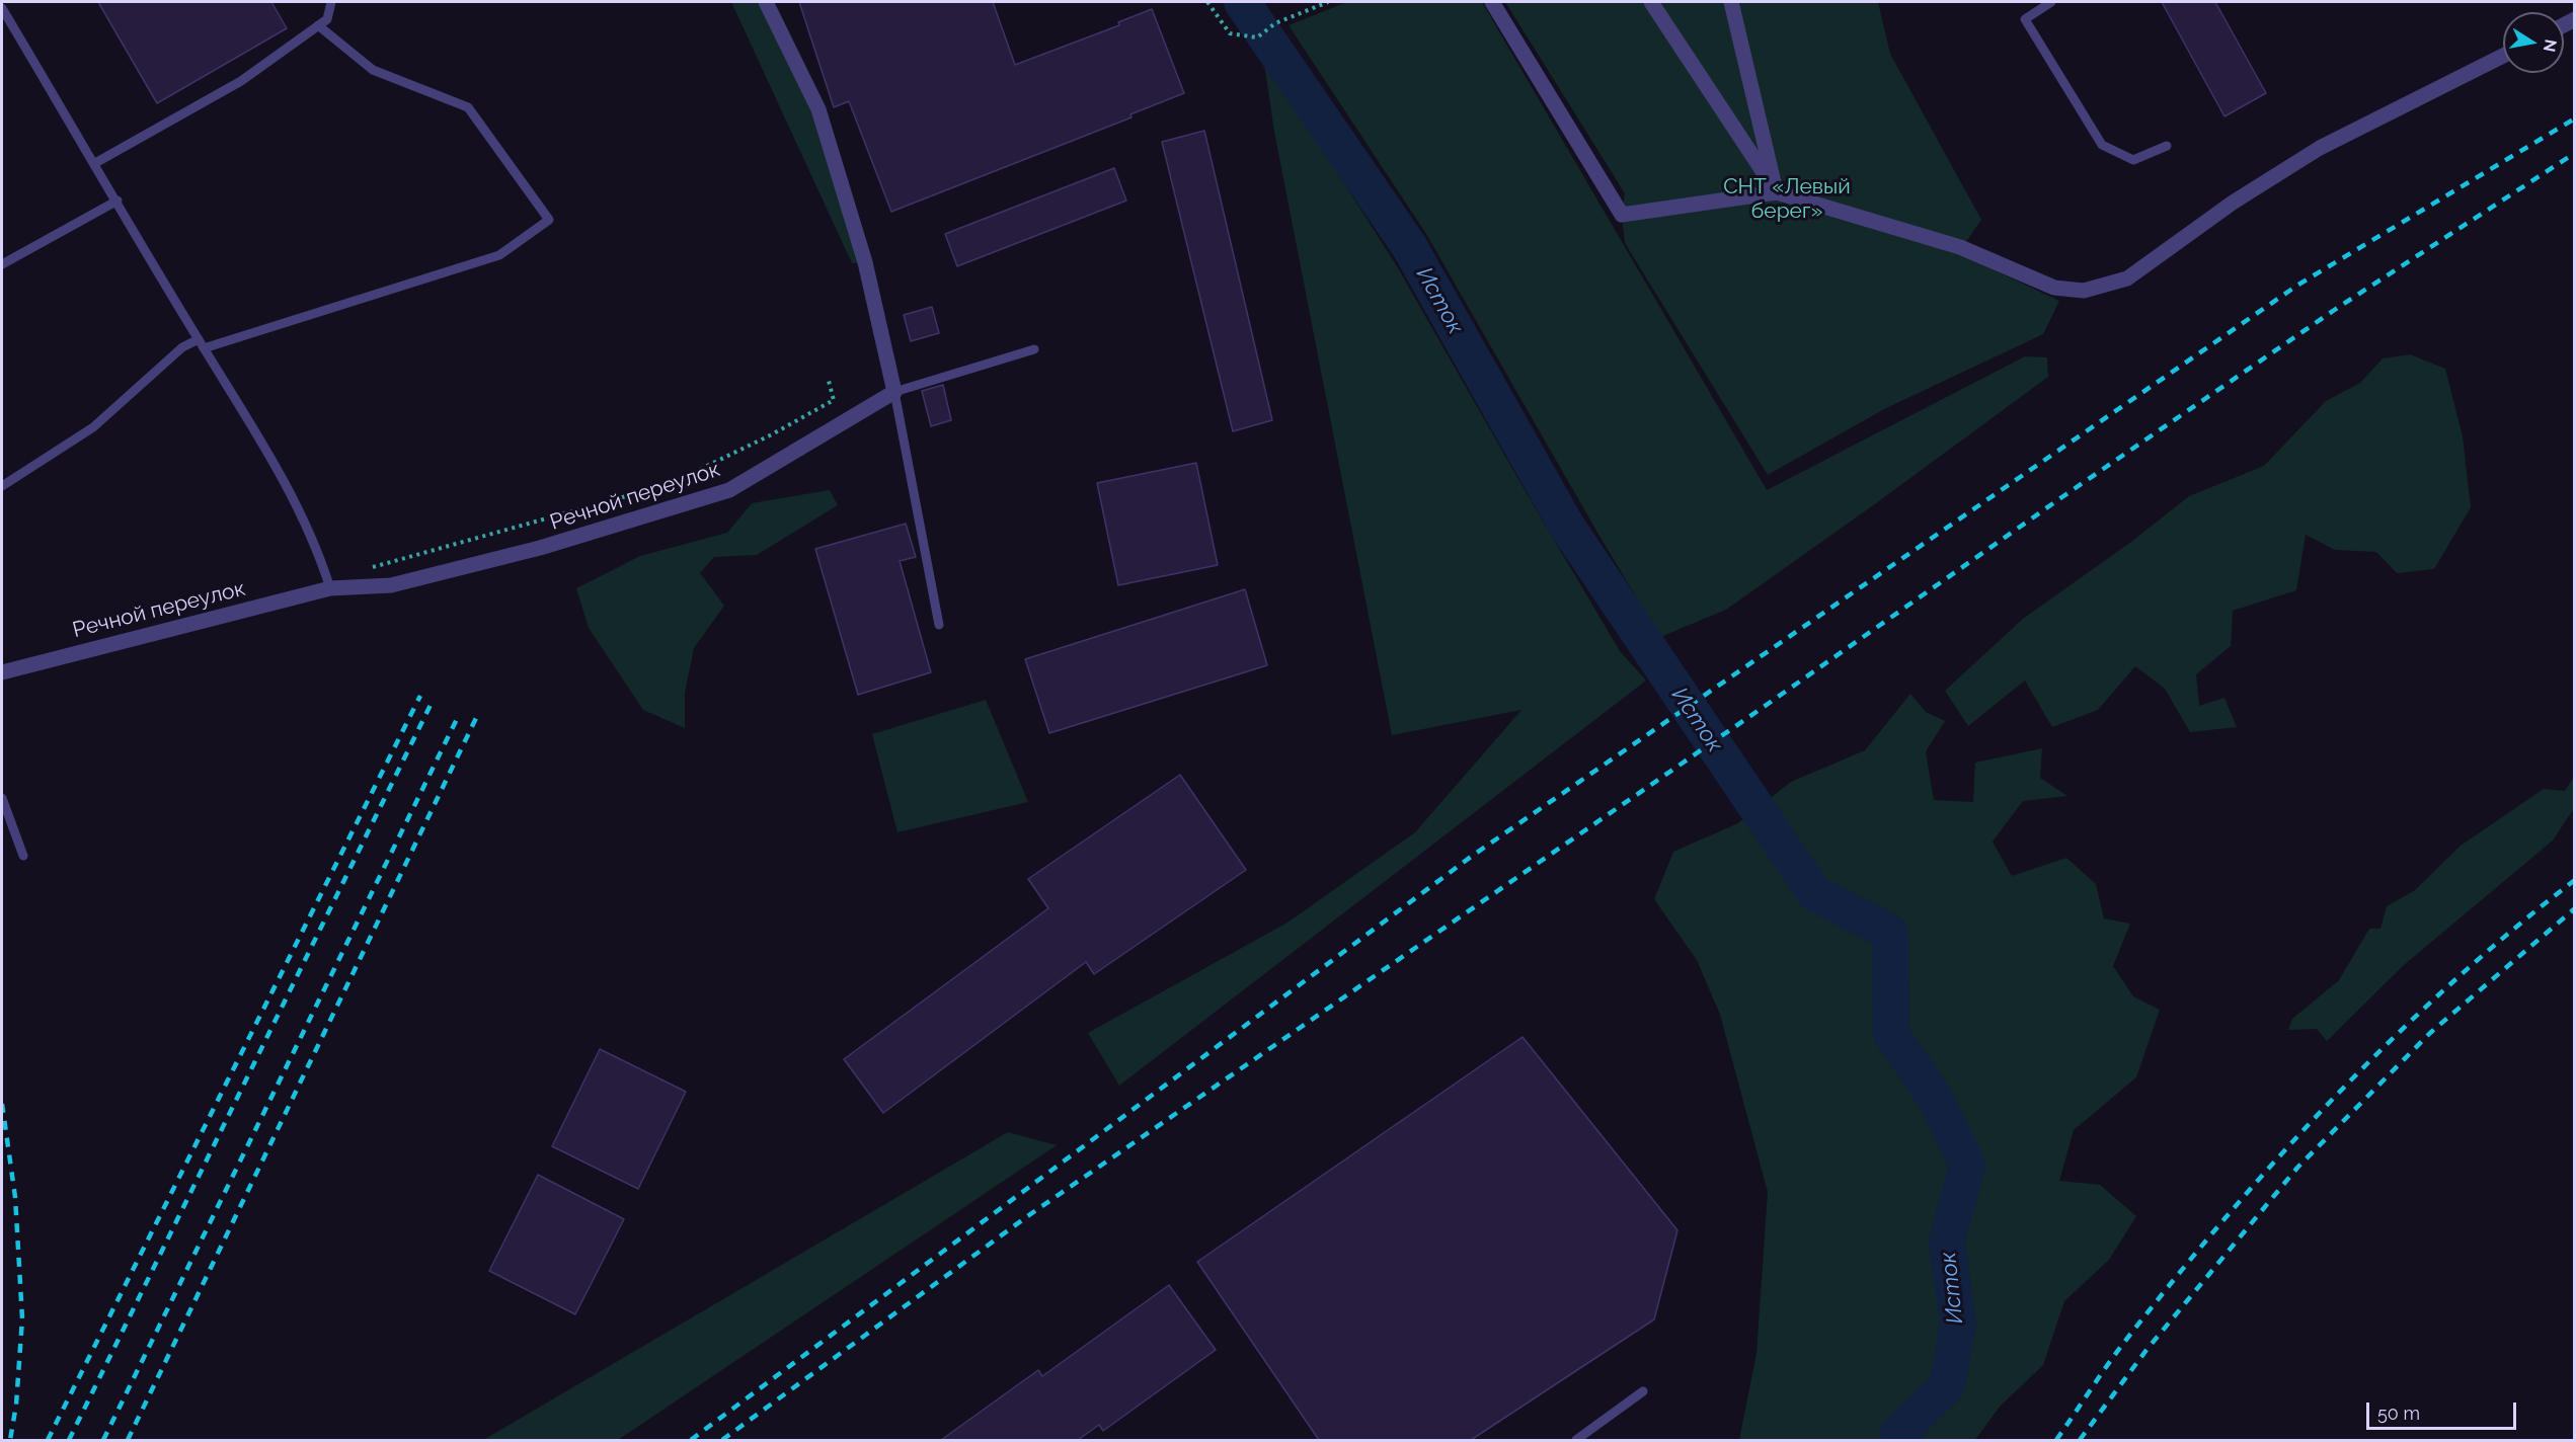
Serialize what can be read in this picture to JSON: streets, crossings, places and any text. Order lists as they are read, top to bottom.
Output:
{
  "streets": {
    "street": ["Речной переулок"]
  },
  "water": ["Исток"],
  "parks": ["СНТ «Левый берег»"],
  "scale_bar": "50 m",
  "north": "right"
}
